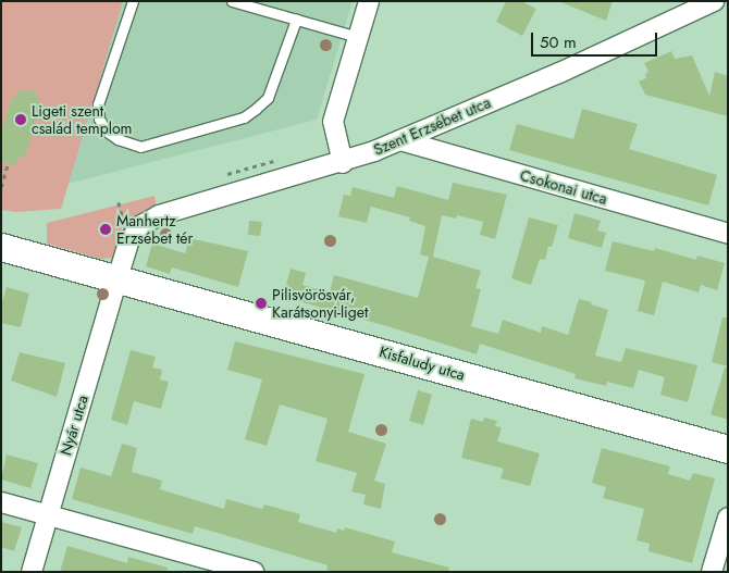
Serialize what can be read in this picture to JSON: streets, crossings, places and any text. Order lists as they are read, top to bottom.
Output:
{
  "streets": {
    "street": [
      "Szent Erzsébet utca",
      "Csokonai utca",
      "Kisfaludy utca",
      "Nyár utca"
    ]
  },
  "crossings": [
    ["Szent Erzsébet utca", "Csokonai utca"],
    ["Szent Erzsébet utca", "Kisfaludy utca"],
    ["Szent Erzsébet utca", "Nyár utca"],
    ["Kisfaludy utca", "Nyár utca"]
  ],
  "places": ["Ligeti szent család templom", "Manhertz Erzsébet tér", "Pilisvörösvár, Karátsonyi-liget"],
  "scale_bar": "50 m"
}
